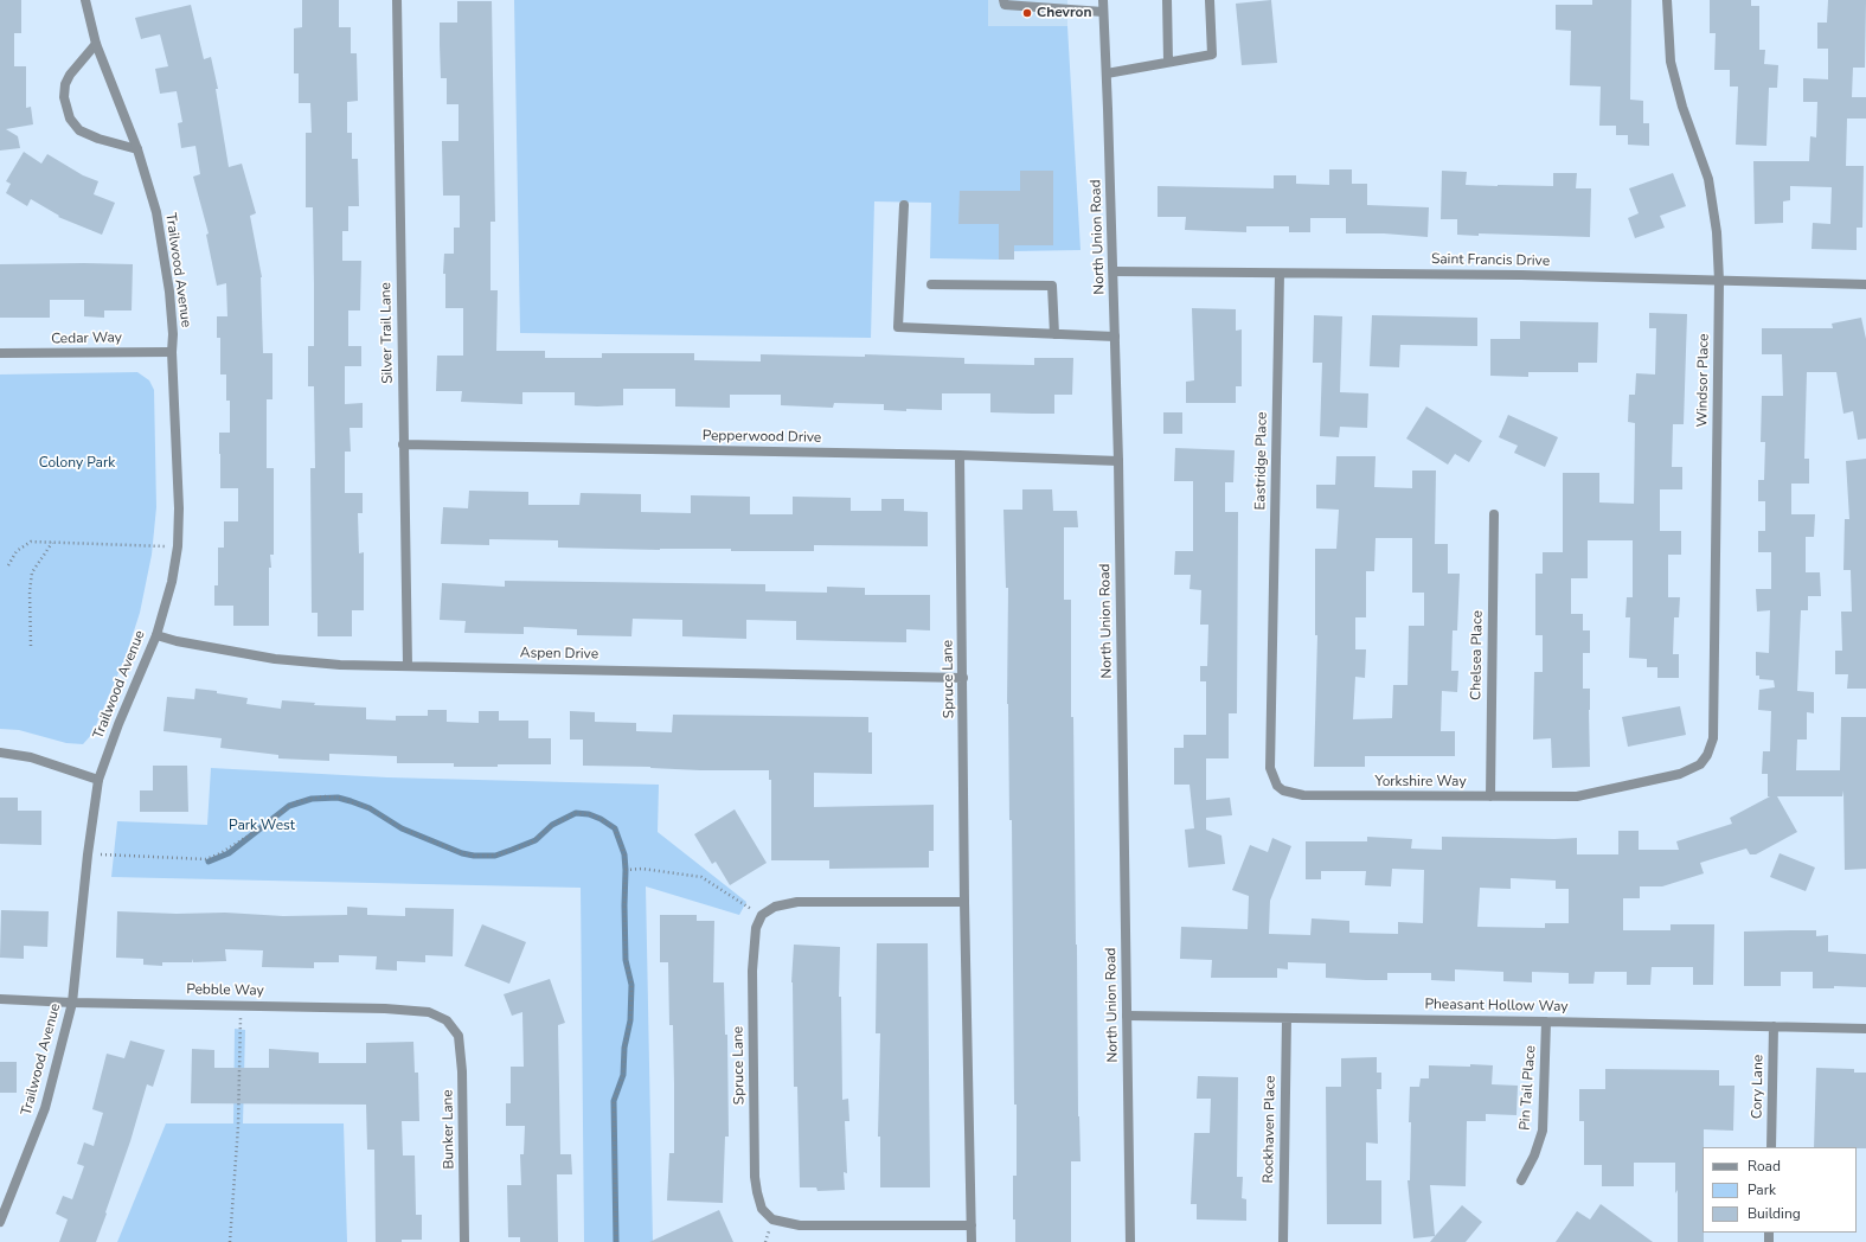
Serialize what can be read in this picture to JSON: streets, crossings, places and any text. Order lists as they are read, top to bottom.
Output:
{
  "streets": {
    "street": [
      "North Union Road",
      "Saint Francis Drive",
      "Trailwood Avenue",
      "Silver Trail Lane",
      "Cedar Way",
      "Windsor Place",
      "Pepperwood Drive",
      "Eastridge Place",
      "Aspen Drive",
      "Chelsea Place",
      "Spruce Lane",
      "Yorkshire Way",
      "Pebble Way",
      "Pheasant Hollow Way",
      "Cory Lane",
      "Pin Tail Place",
      "Bunker Lane",
      "Rockhaven Place"
    ]
  },
  "crossings": [
    ["North Union Road", "Saint Francis Drive"],
    ["North Union Road", "Pepperwood Drive"],
    ["North Union Road", "Pheasant Hollow Way"],
    ["Saint Francis Drive", "Windsor Place"],
    ["Saint Francis Drive", "Eastridge Place"],
    ["Trailwood Avenue", "Cedar Way"],
    ["Trailwood Avenue", "Aspen Drive"],
    ["Trailwood Avenue", "Pebble Way"],
    ["Silver Trail Lane", "Pepperwood Drive"],
    ["Silver Trail Lane", "Aspen Drive"],
    ["Windsor Place", "Yorkshire Way"],
    ["Pepperwood Drive", "Spruce Lane"],
    ["Eastridge Place", "Yorkshire Way"],
    ["Aspen Drive", "Spruce Lane"],
    ["Chelsea Place", "Yorkshire Way"],
    ["Pebble Way", "Bunker Lane"],
    ["Pheasant Hollow Way", "Cory Lane"],
    ["Pheasant Hollow Way", "Pin Tail Place"],
    ["Pheasant Hollow Way", "Rockhaven Place"]
  ],
  "parks": ["Colony Park", "Park West"],
  "places": ["Chevron"],
  "legend": ["Road", "Park", "Building"]
}
